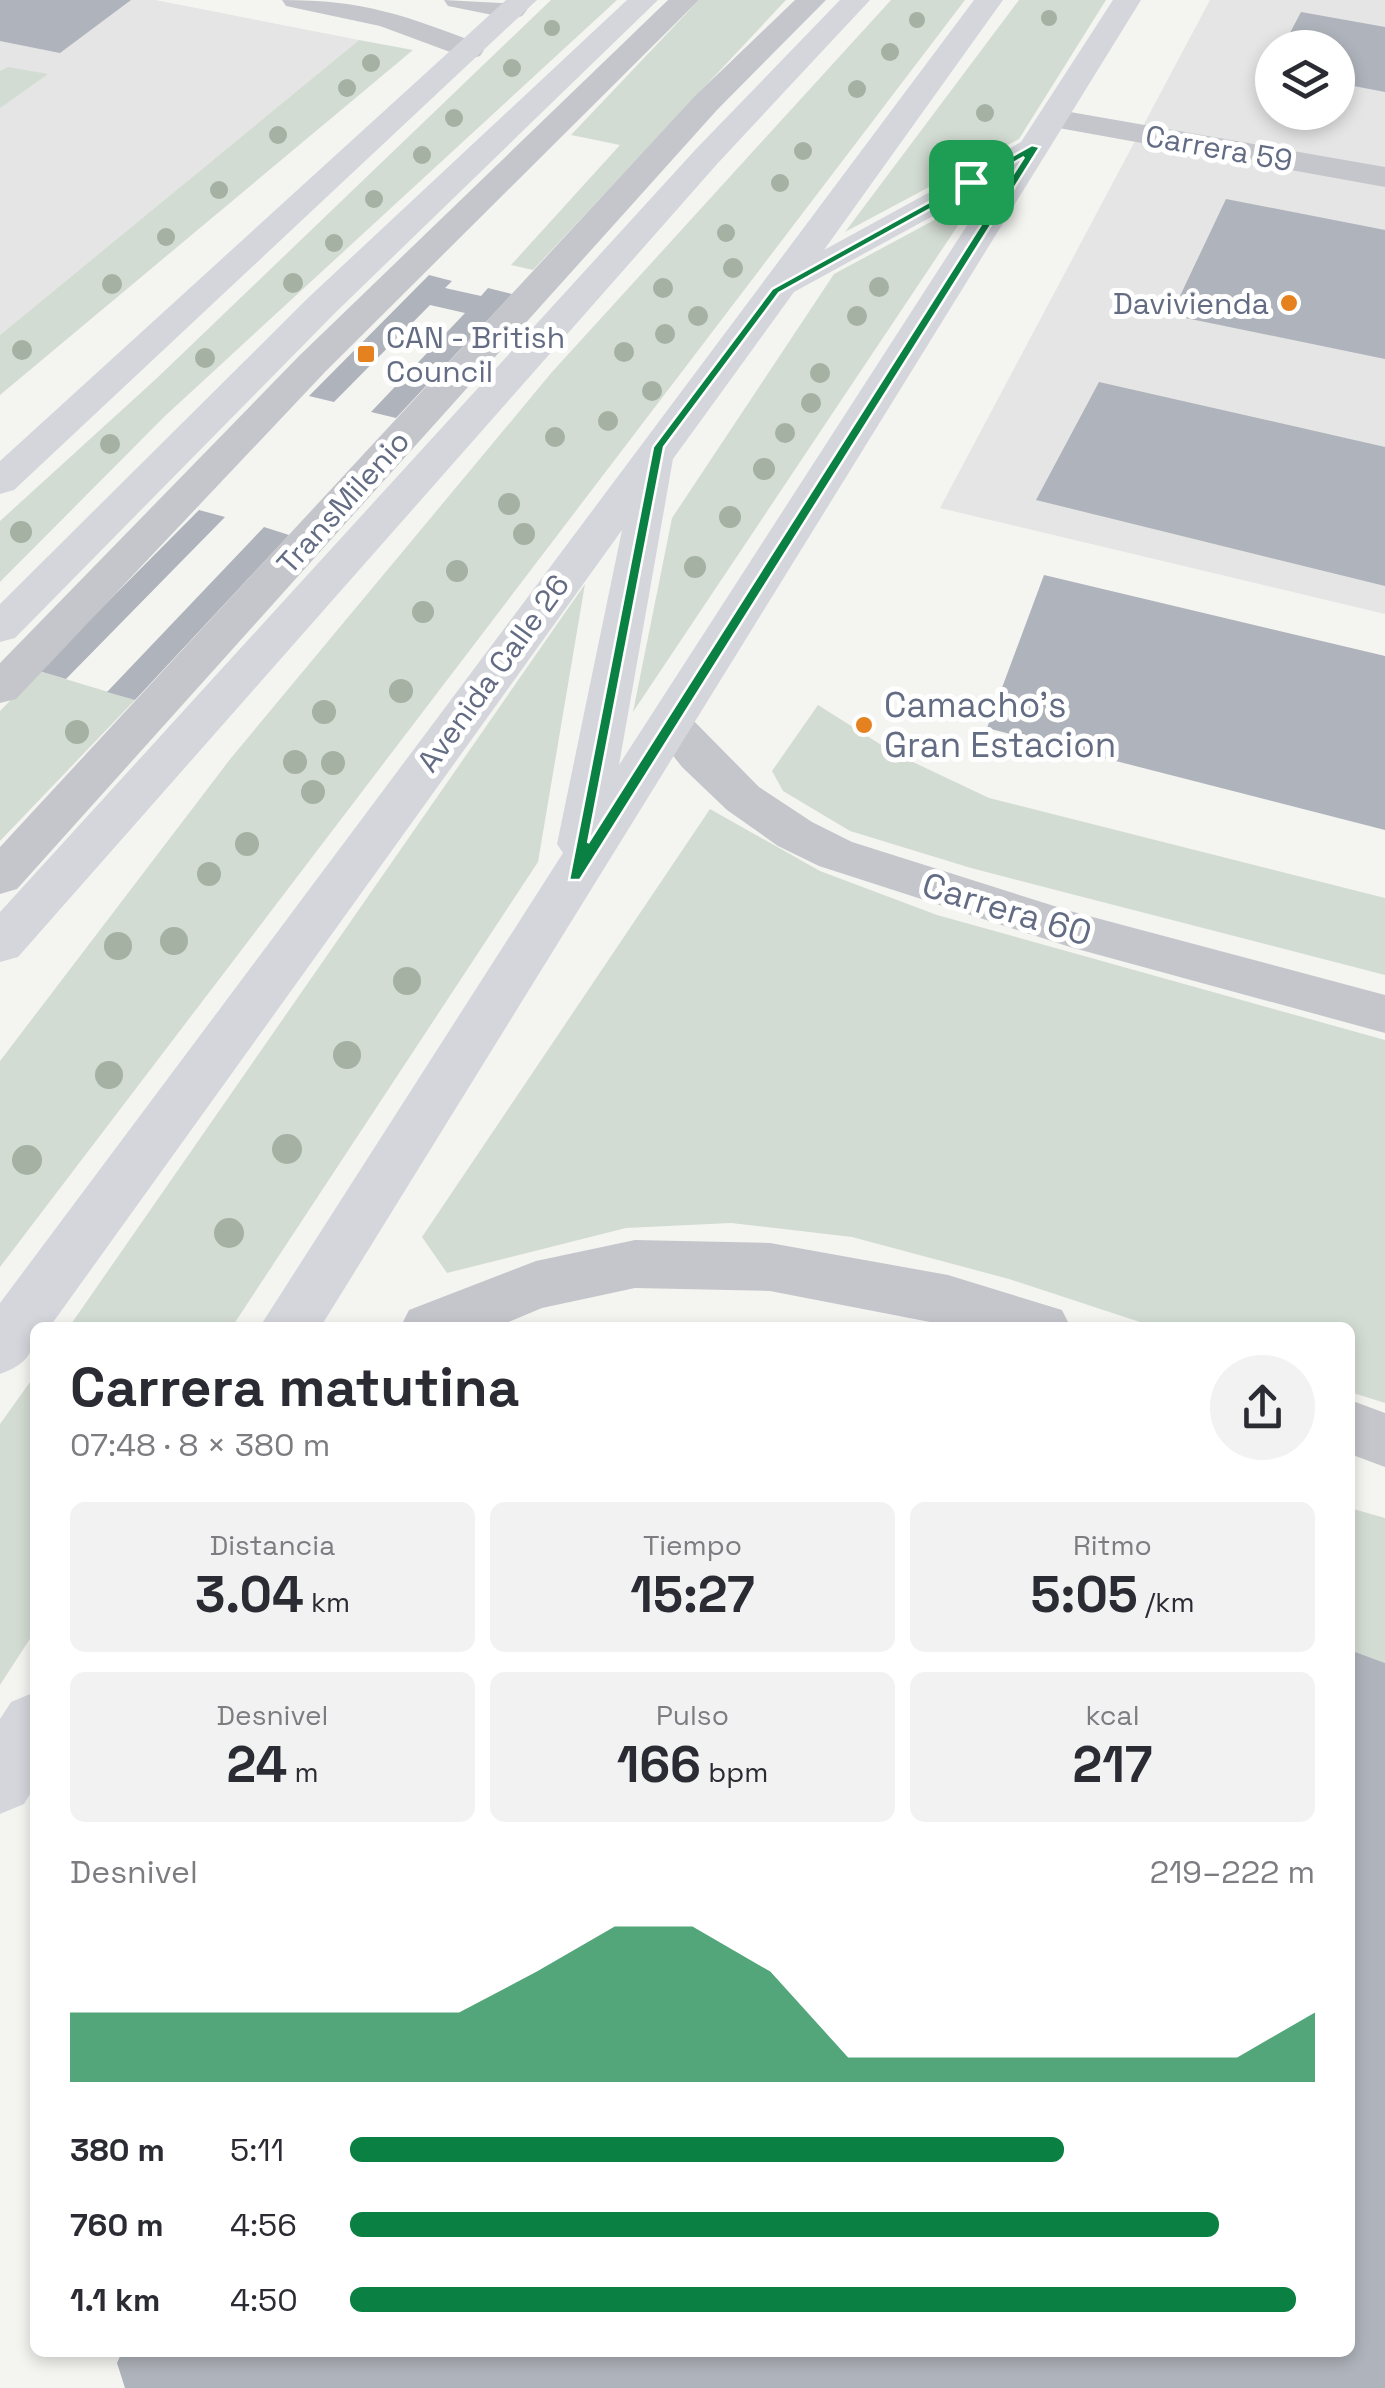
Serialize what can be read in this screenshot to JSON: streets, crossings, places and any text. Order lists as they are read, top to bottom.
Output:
{
  "streets": {
    "main road": ["Avenida Calle 26"],
    "street": ["Carrera 59", "TransMilenio", "Carrera 60"]
  },
  "places": {
    "other": ["Davivienda", "Camacho's Gran Estacion"],
    "transit": ["CAN - British Council"]
  },
  "page": {
    "heading": ["Carrera matutina", "07:48 · 8 × 380 m"],
    "stats": [
      ["Distancia", "3.04 km"],
      ["Tiempo", "15:27"],
      ["Ritmo", "5:05 /km"],
      ["Desnivel", "24 m"],
      ["Pulso", "166 bpm"],
      ["kcal", "217"]
    ],
    "chart": ["Desnivel", "219–222 m"],
    "list": [
      {
        "name": "380 m",
        "note": "5:11"
      },
      {
        "name": "760 m",
        "note": "4:56"
      },
      {
        "name": "1.1 km",
        "note": "4:50"
      }
    ]
  }
}
